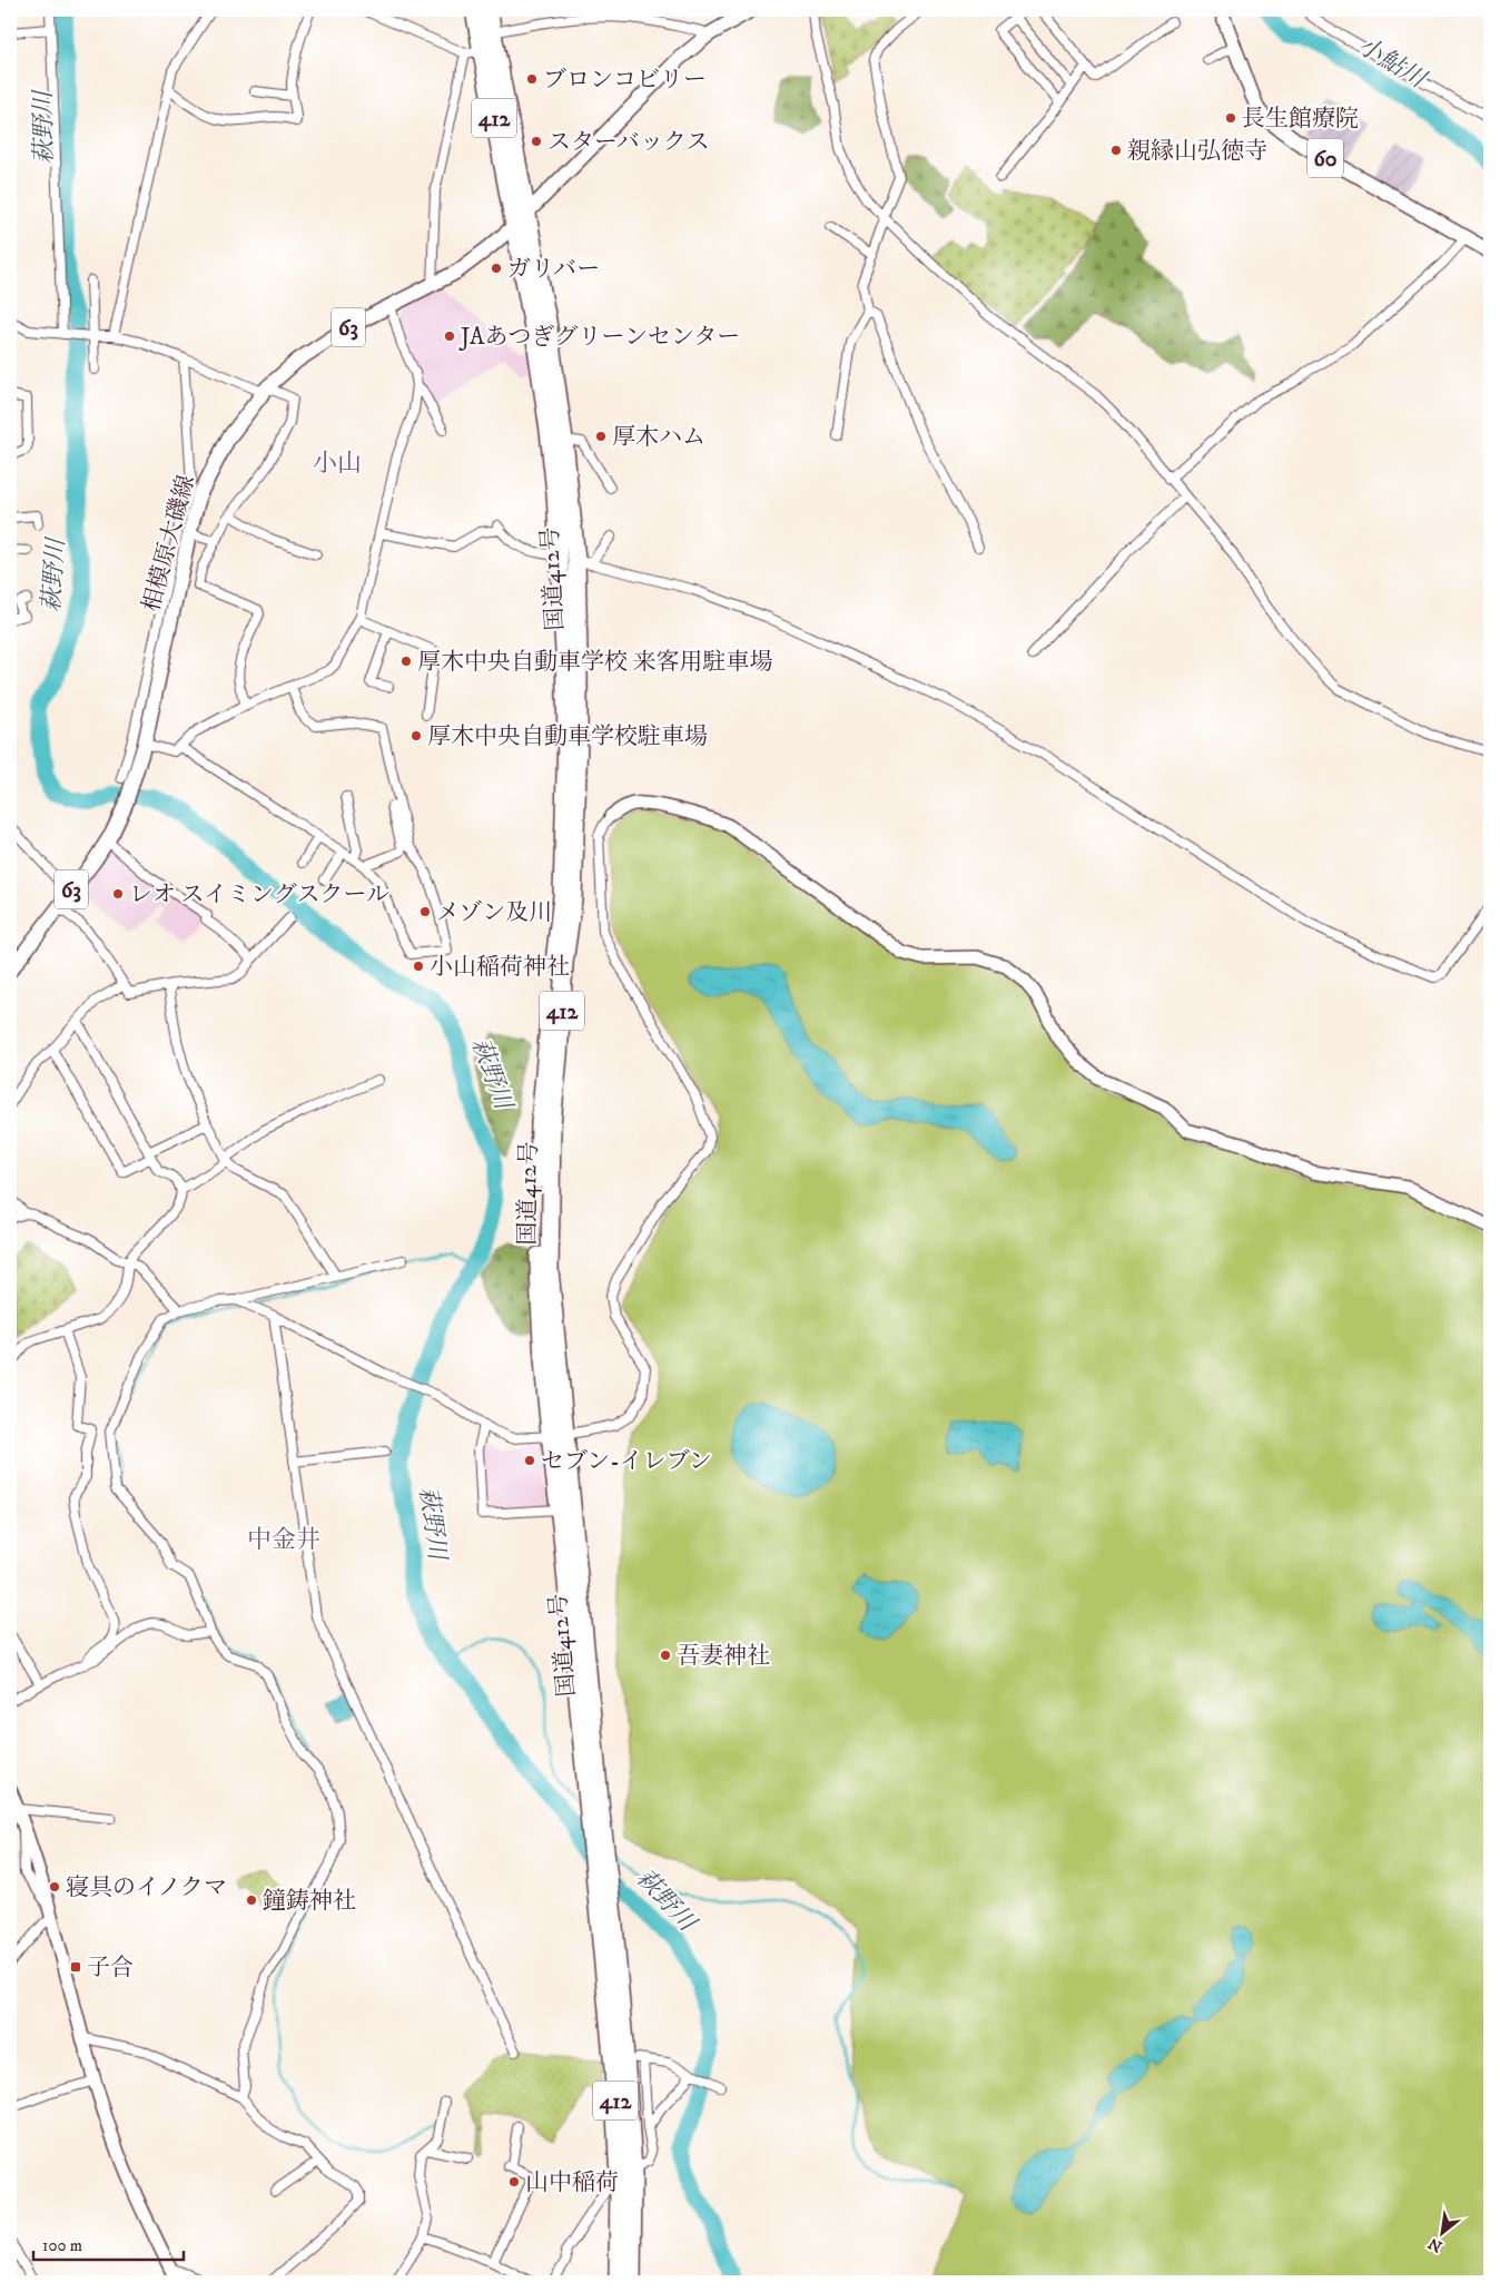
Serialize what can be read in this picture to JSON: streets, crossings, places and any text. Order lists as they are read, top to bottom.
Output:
{
  "streets": {
    "highway": ["412", "国道412号"],
    "main road": ["60", "63", "相模原大磯線"]
  },
  "crossings": [
    ["相模原大磯線", "国道412号"]
  ],
  "districts": ["小山", "中金井"],
  "water": ["小鮎川", "萩野川"],
  "places": {
    "other": [
      "ブロンコビリー",
      "長生館療院",
      "スターバックス",
      "親縁山弘徳寺",
      "ガリバー",
      "JAあつぎグリーンセンター",
      "厚木ハム",
      "厚木中央自動車学校 来客用駐車場",
      "厚木中央自動車学校駐車場",
      "レオ スイミングスクール",
      "メゾン及川",
      "小山稲荷神社",
      "セブン-イレブン",
      "吾妻神社",
      "寝具のイノクマ",
      "鐘鋳神社",
      "山中稲荷"
    ],
    "transit": ["子合"]
  },
  "scale_bar": "100 m",
  "north": "bottom left"
}
